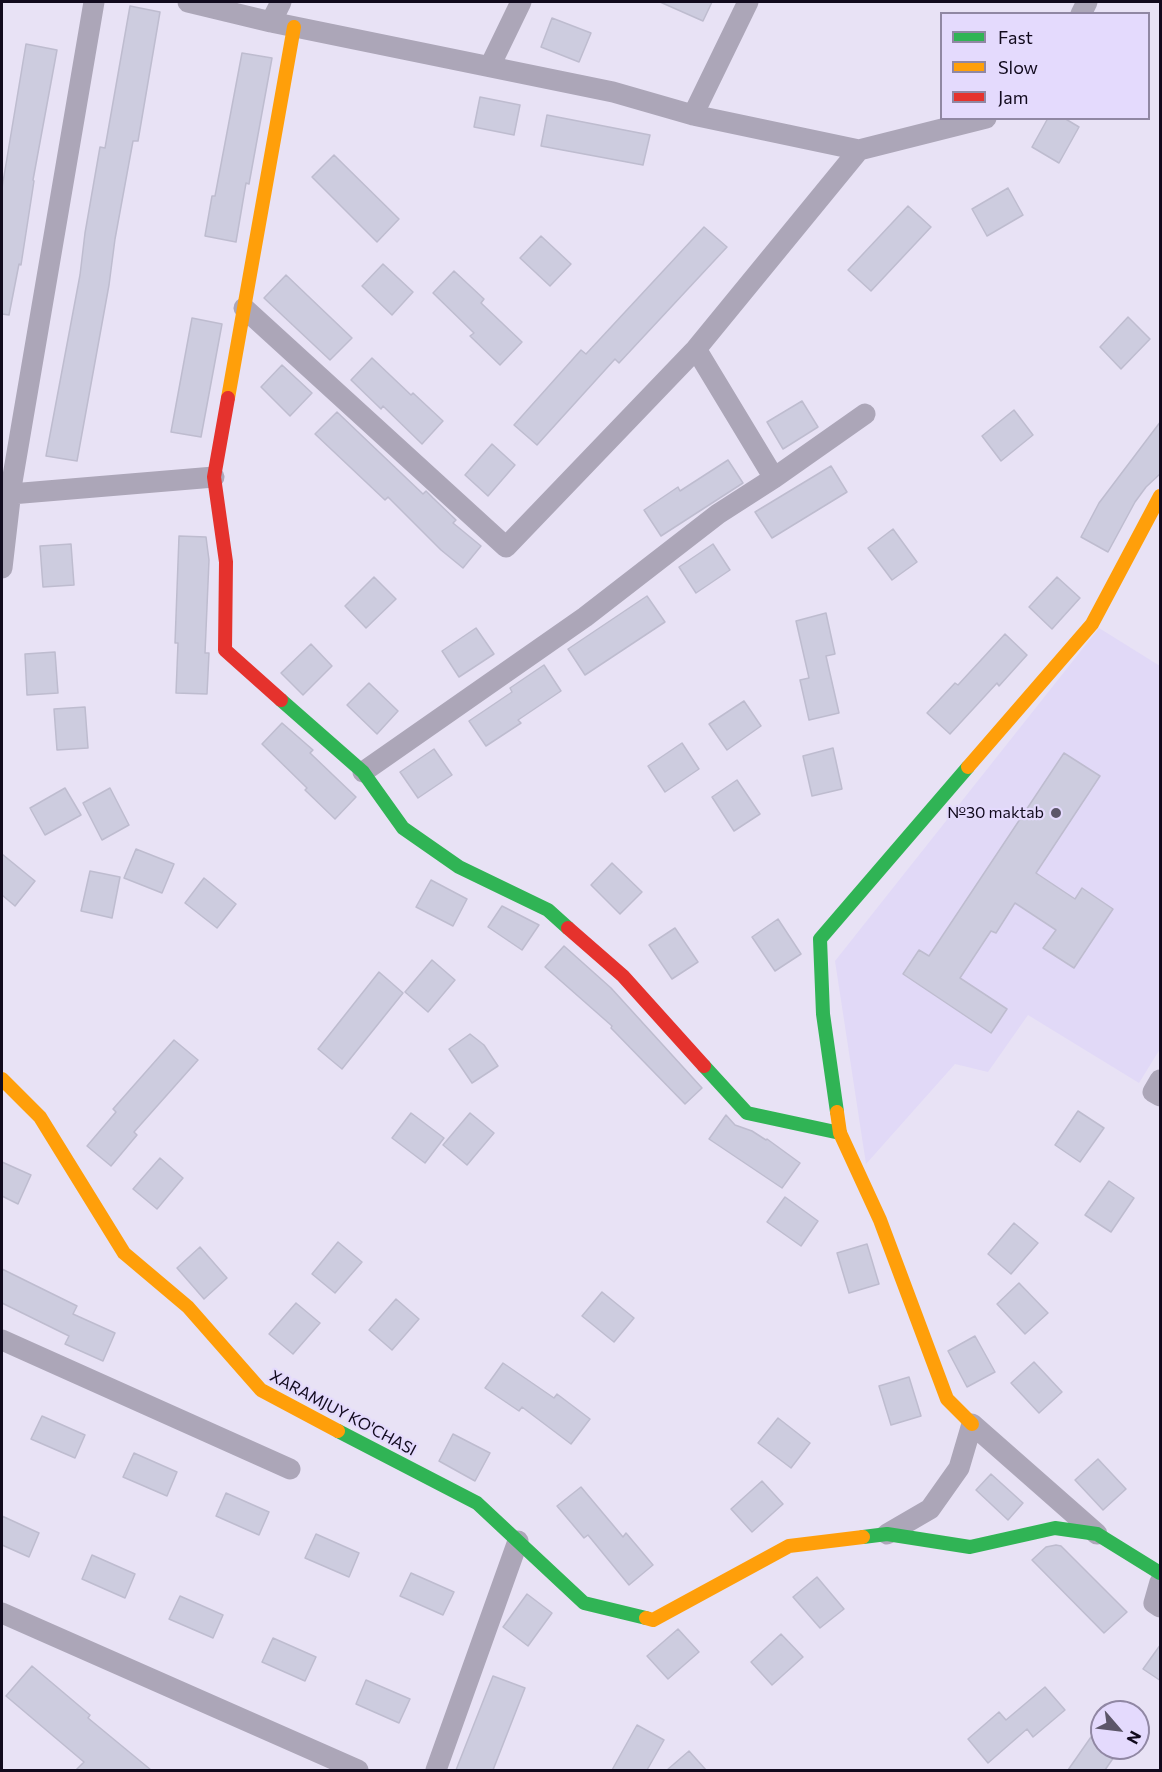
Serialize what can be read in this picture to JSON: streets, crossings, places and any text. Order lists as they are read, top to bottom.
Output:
{
  "streets": {
    "street": ["XARAMJUY KO'CHASI"]
  },
  "places": ["№30 maktab"],
  "legend": ["Fast", "Slow", "Jam"],
  "north": "bottom right"
}
